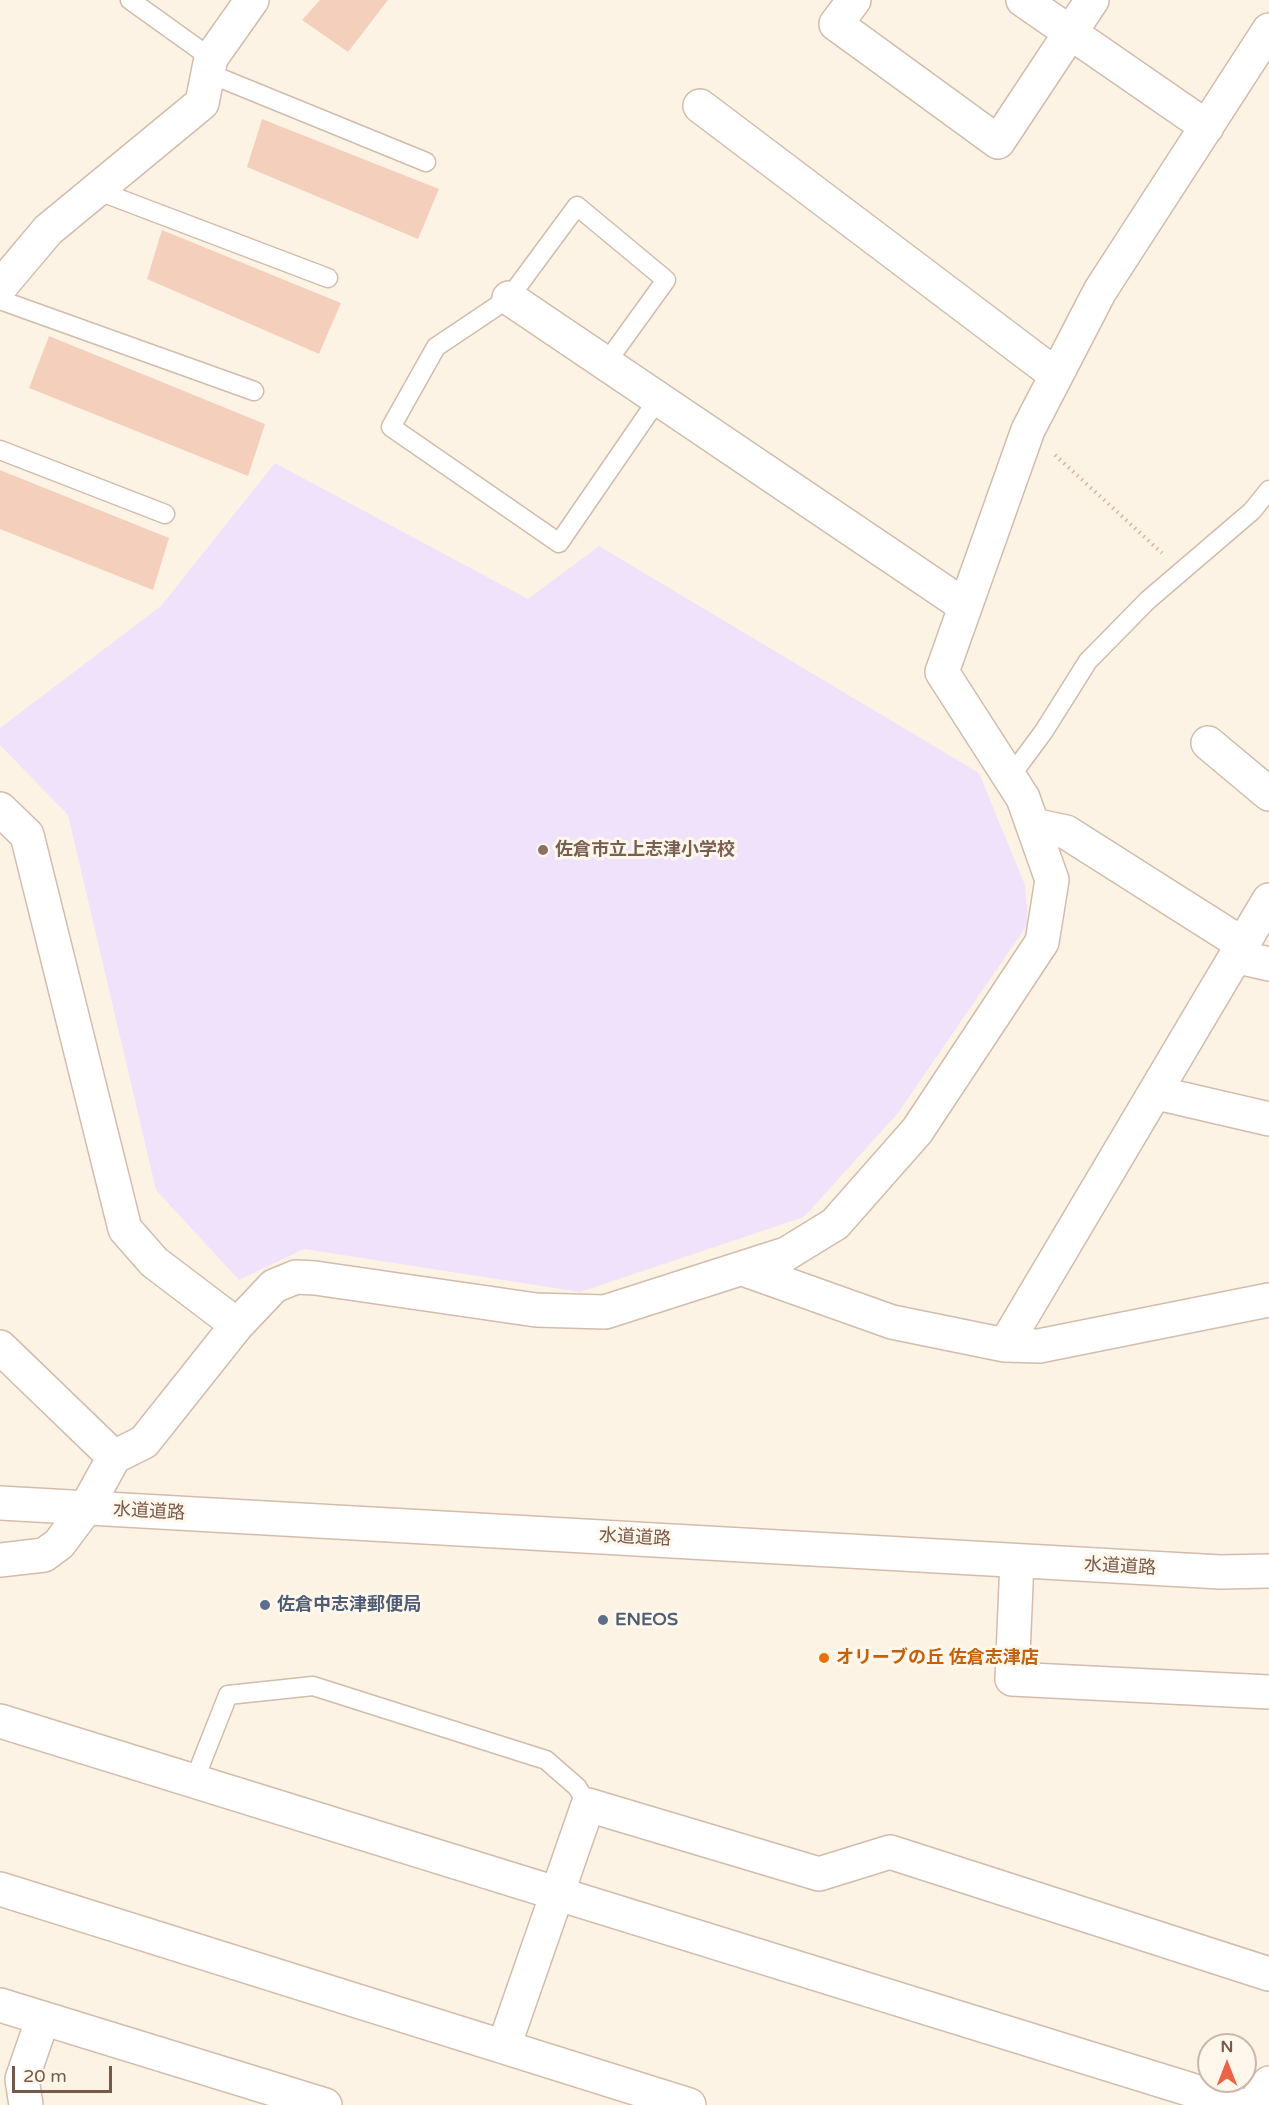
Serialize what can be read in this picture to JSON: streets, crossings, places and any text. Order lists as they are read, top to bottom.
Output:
{
  "streets": {
    "street": ["水道道路"]
  },
  "places": [
    "佐倉市立上志津小学校",
    "佐倉中志津郵便局",
    "ENEOS",
    "オリーブの丘 佐倉志津店"
  ],
  "scale_bar": "20 m",
  "north": "top"
}
